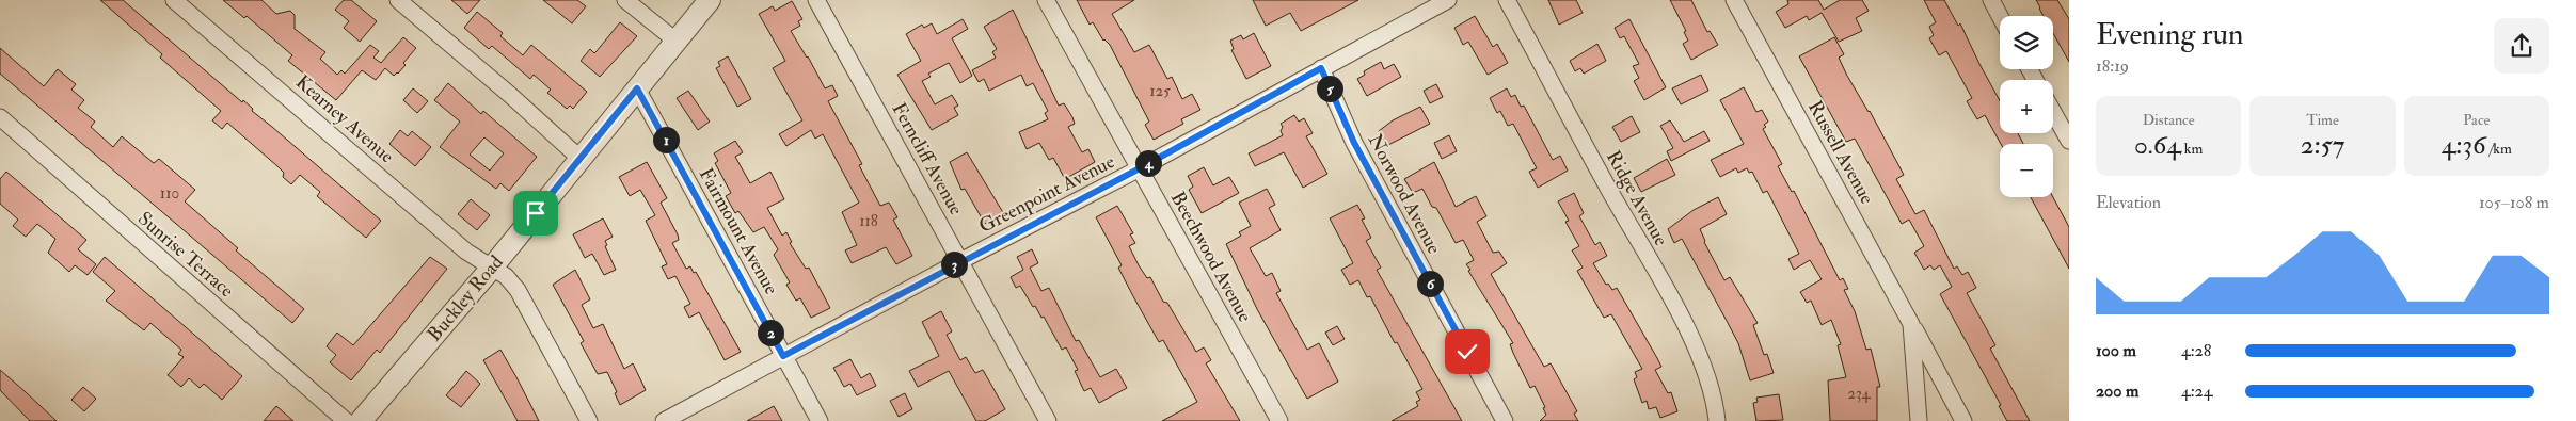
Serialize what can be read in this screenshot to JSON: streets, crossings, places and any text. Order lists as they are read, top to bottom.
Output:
{
  "streets": {
    "street": [
      "Kearney Avenue",
      "Russell Avenue",
      "Ferncliff Avenue",
      "Greenpoint Avenue",
      "Norwood Avenue",
      "Ridge Avenue",
      "Fairmount Avenue",
      "Sunrise Terrace",
      "Beechwood Avenue",
      "Buckley Road"
    ]
  },
  "crossings": [
    ["Kearney Avenue", "Buckley Road"],
    ["Ferncliff Avenue", "Greenpoint Avenue"],
    ["Greenpoint Avenue", "Norwood Avenue"],
    ["Greenpoint Avenue", "Fairmount Avenue"],
    ["Greenpoint Avenue", "Beechwood Avenue"],
    ["Fairmount Avenue", "Buckley Road"]
  ],
  "house_numbers": [
    "125",
    "110",
    "118",
    "234"
  ],
  "page": {
    "heading": ["Evening run", "18:19"],
    "map_buttons": ["+", "−"],
    "pins": [
      "5",
      "1",
      "4",
      "3",
      "6",
      "2"
    ],
    "stats": [
      ["Distance", "0.64 km"],
      ["Time", "2:57"],
      ["Pace", "4:36 /km"]
    ],
    "chart": ["Elevation", "105–108 m"],
    "list": [
      {
        "name": "100 m",
        "note": "4:28"
      },
      {
        "name": "200 m",
        "note": "4:24"
      }
    ]
  }
}
